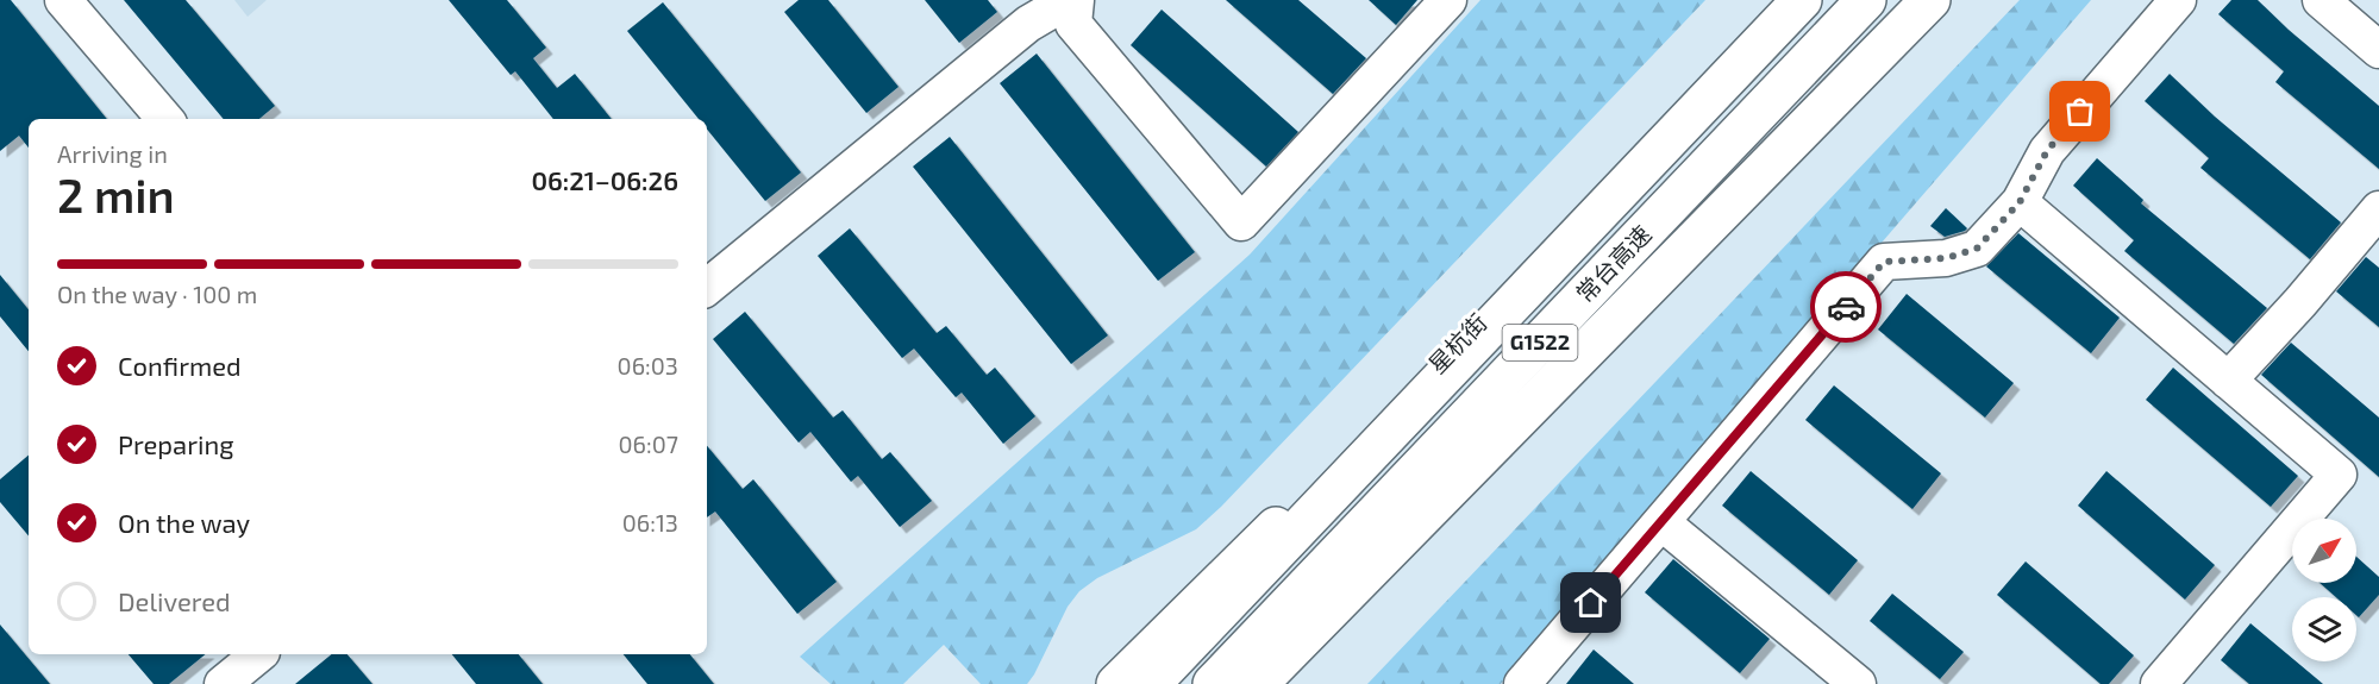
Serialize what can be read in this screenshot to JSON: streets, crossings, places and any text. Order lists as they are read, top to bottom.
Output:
{
  "streets": {
    "main road": ["常台高速", "G1522", "星杭街"]
  },
  "north": "top right",
  "page": {
    "heading": ["2 min", "Arriving in", "06:21–06:26"],
    "bar": "On the way · 100 m",
    "list": [
      ["Confirmed", "06:03"],
      ["Preparing", "06:07"],
      ["On the way", "06:13"],
      "Delivered"
    ]
  }
}
